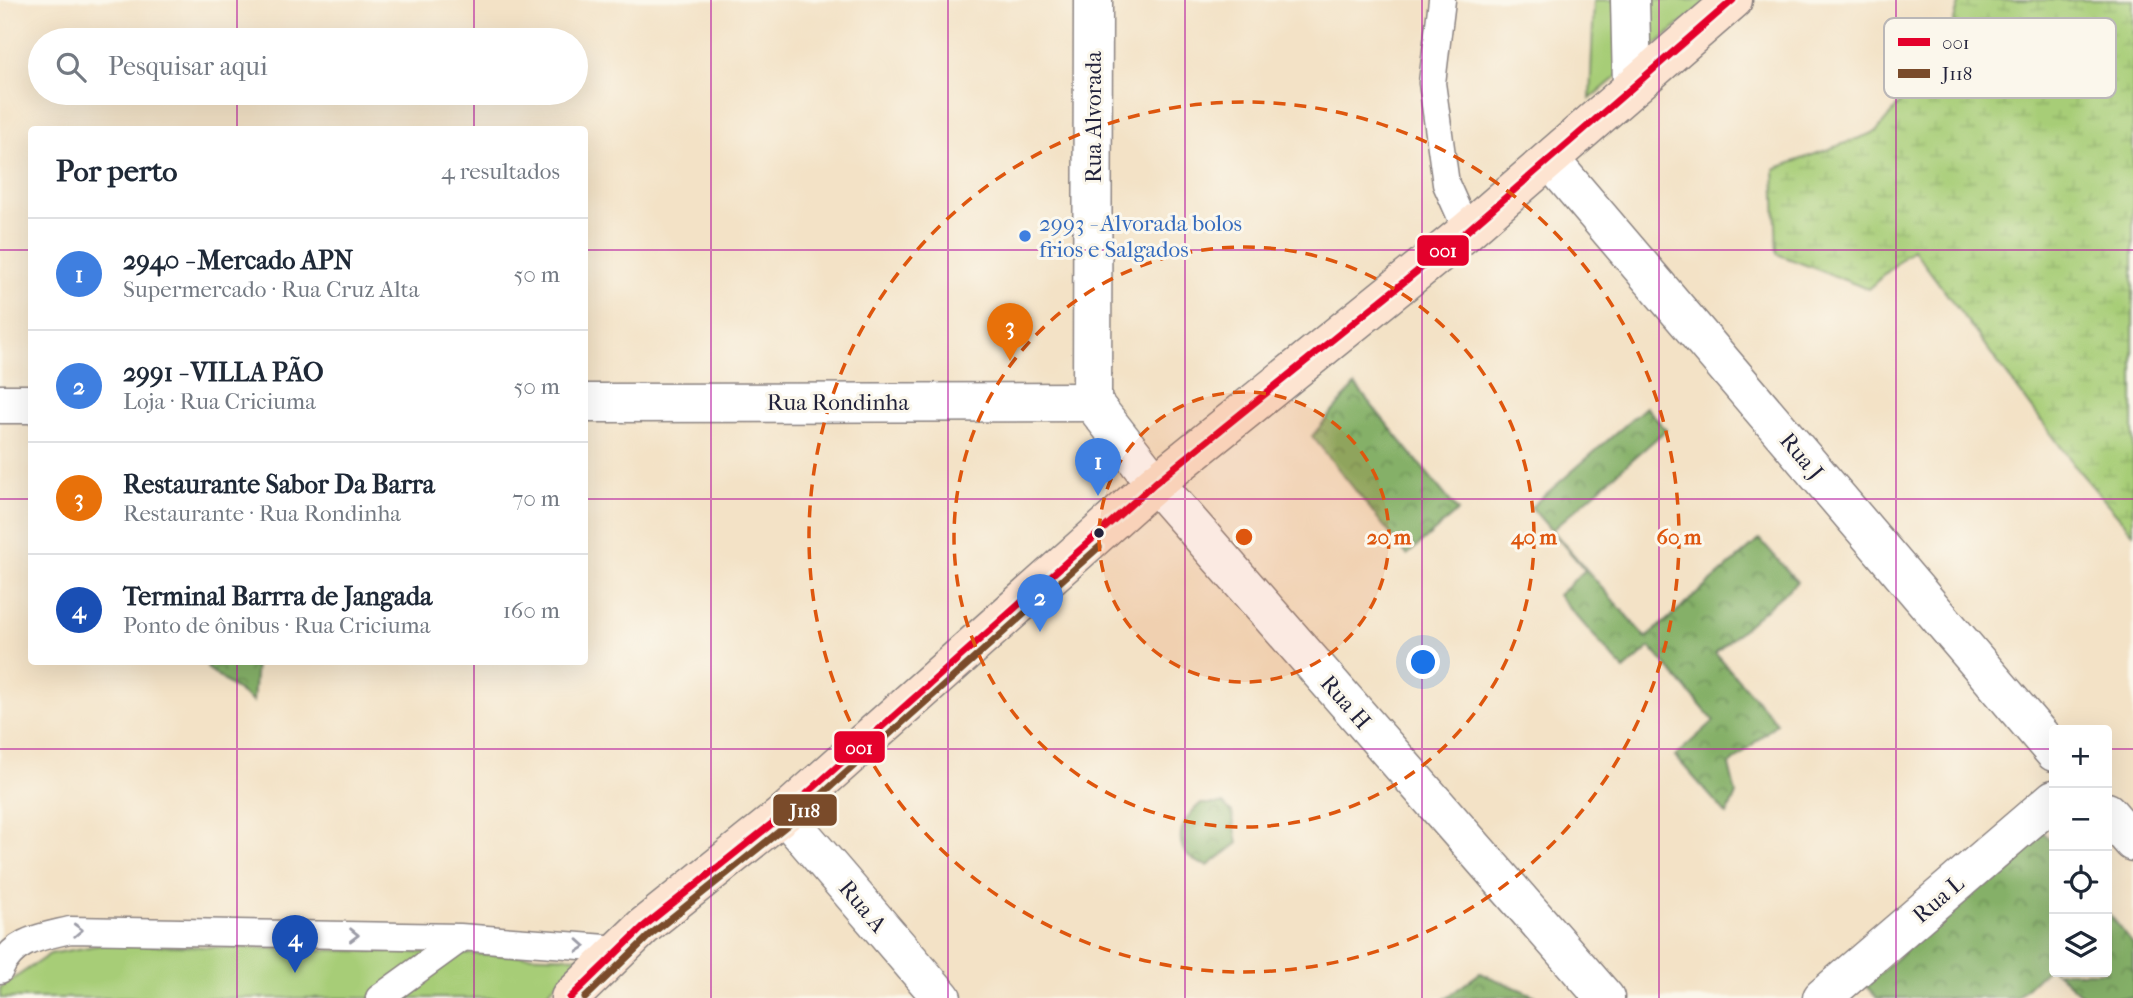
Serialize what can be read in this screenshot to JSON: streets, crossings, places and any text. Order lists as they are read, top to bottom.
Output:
{
  "streets": {
    "street": [
      "Rua Alvorada",
      "Rua Rondinha",
      "Rua J",
      "Rua H",
      "Rua L",
      "Rua A"
    ]
  },
  "crossings": [
    ["Rua Alvorada", "Rua Rondinha"],
    ["Rua Alvorada", "Rua H"],
    ["Rua Rondinha", "Rua H"]
  ],
  "places": ["2993 - Alvorada bolos frios e Salgados"],
  "lines": ["transit line 001", "transit line J118"],
  "legend": ["001", "J118"],
  "page": {
    "search": "Pesquisar aqui",
    "heading": ["Por perto", "4 resultados"],
    "list": [
      {
        "mark": "1",
        "name": "2940 - Mercado APN",
        "note": "Supermercado · Rua Cruz Alta",
        "value": "50 m"
      },
      {
        "mark": "2",
        "name": "2991 - VILLA PÃO",
        "note": "Loja · Rua Criciuma",
        "value": "50 m"
      },
      {
        "mark": "3",
        "name": "Restaurante Sabor Da Barra",
        "note": "Restaurante · Rua Rondinha",
        "value": "70 m"
      },
      {
        "mark": "4",
        "name": "Terminal Barrra de Jangada",
        "note": "Ponto de ônibus · Rua Criciuma",
        "value": "160 m"
      }
    ],
    "pins": [
      "3",
      "1",
      "2",
      "4"
    ],
    "map_buttons": ["+", "−"]
  },
  "rings": ["20 m", "40 m", "60 m"]
}
